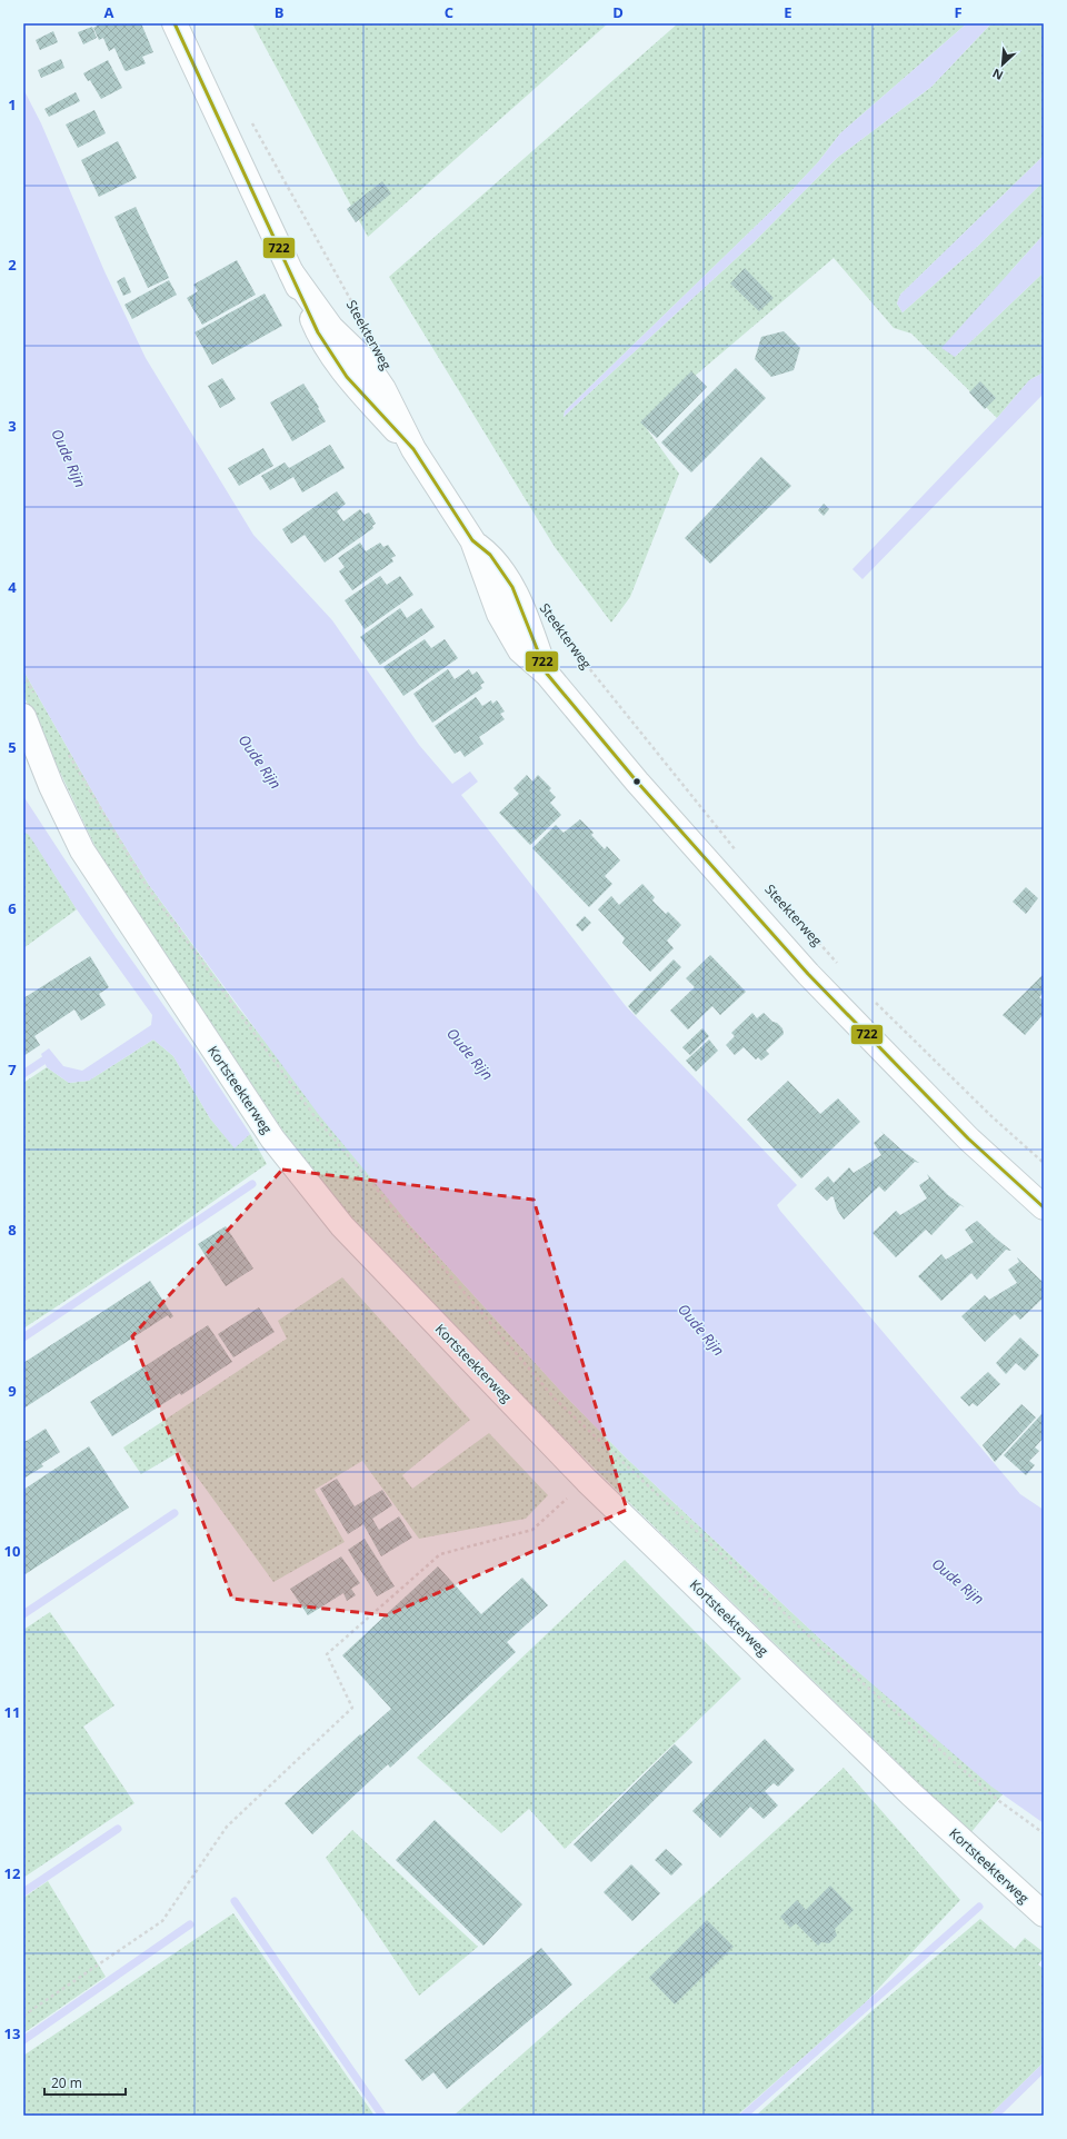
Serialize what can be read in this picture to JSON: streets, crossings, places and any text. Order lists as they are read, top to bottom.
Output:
{
  "streets": {
    "street": ["Steekterweg", "Kortsteekterweg"]
  },
  "water": ["Oude Rijn"],
  "lines": ["transit line 722"],
  "scale_bar": "20 m",
  "north": "bottom left",
  "grid": {
    "columns": [
      "A",
      "B",
      "C",
      "D",
      "E",
      "F"
    ],
    "rows": [
      "1",
      "2",
      "3",
      "4",
      "5",
      "6",
      "7",
      "8",
      "9",
      "10",
      "11",
      "12",
      "13"
    ]
  }
}
